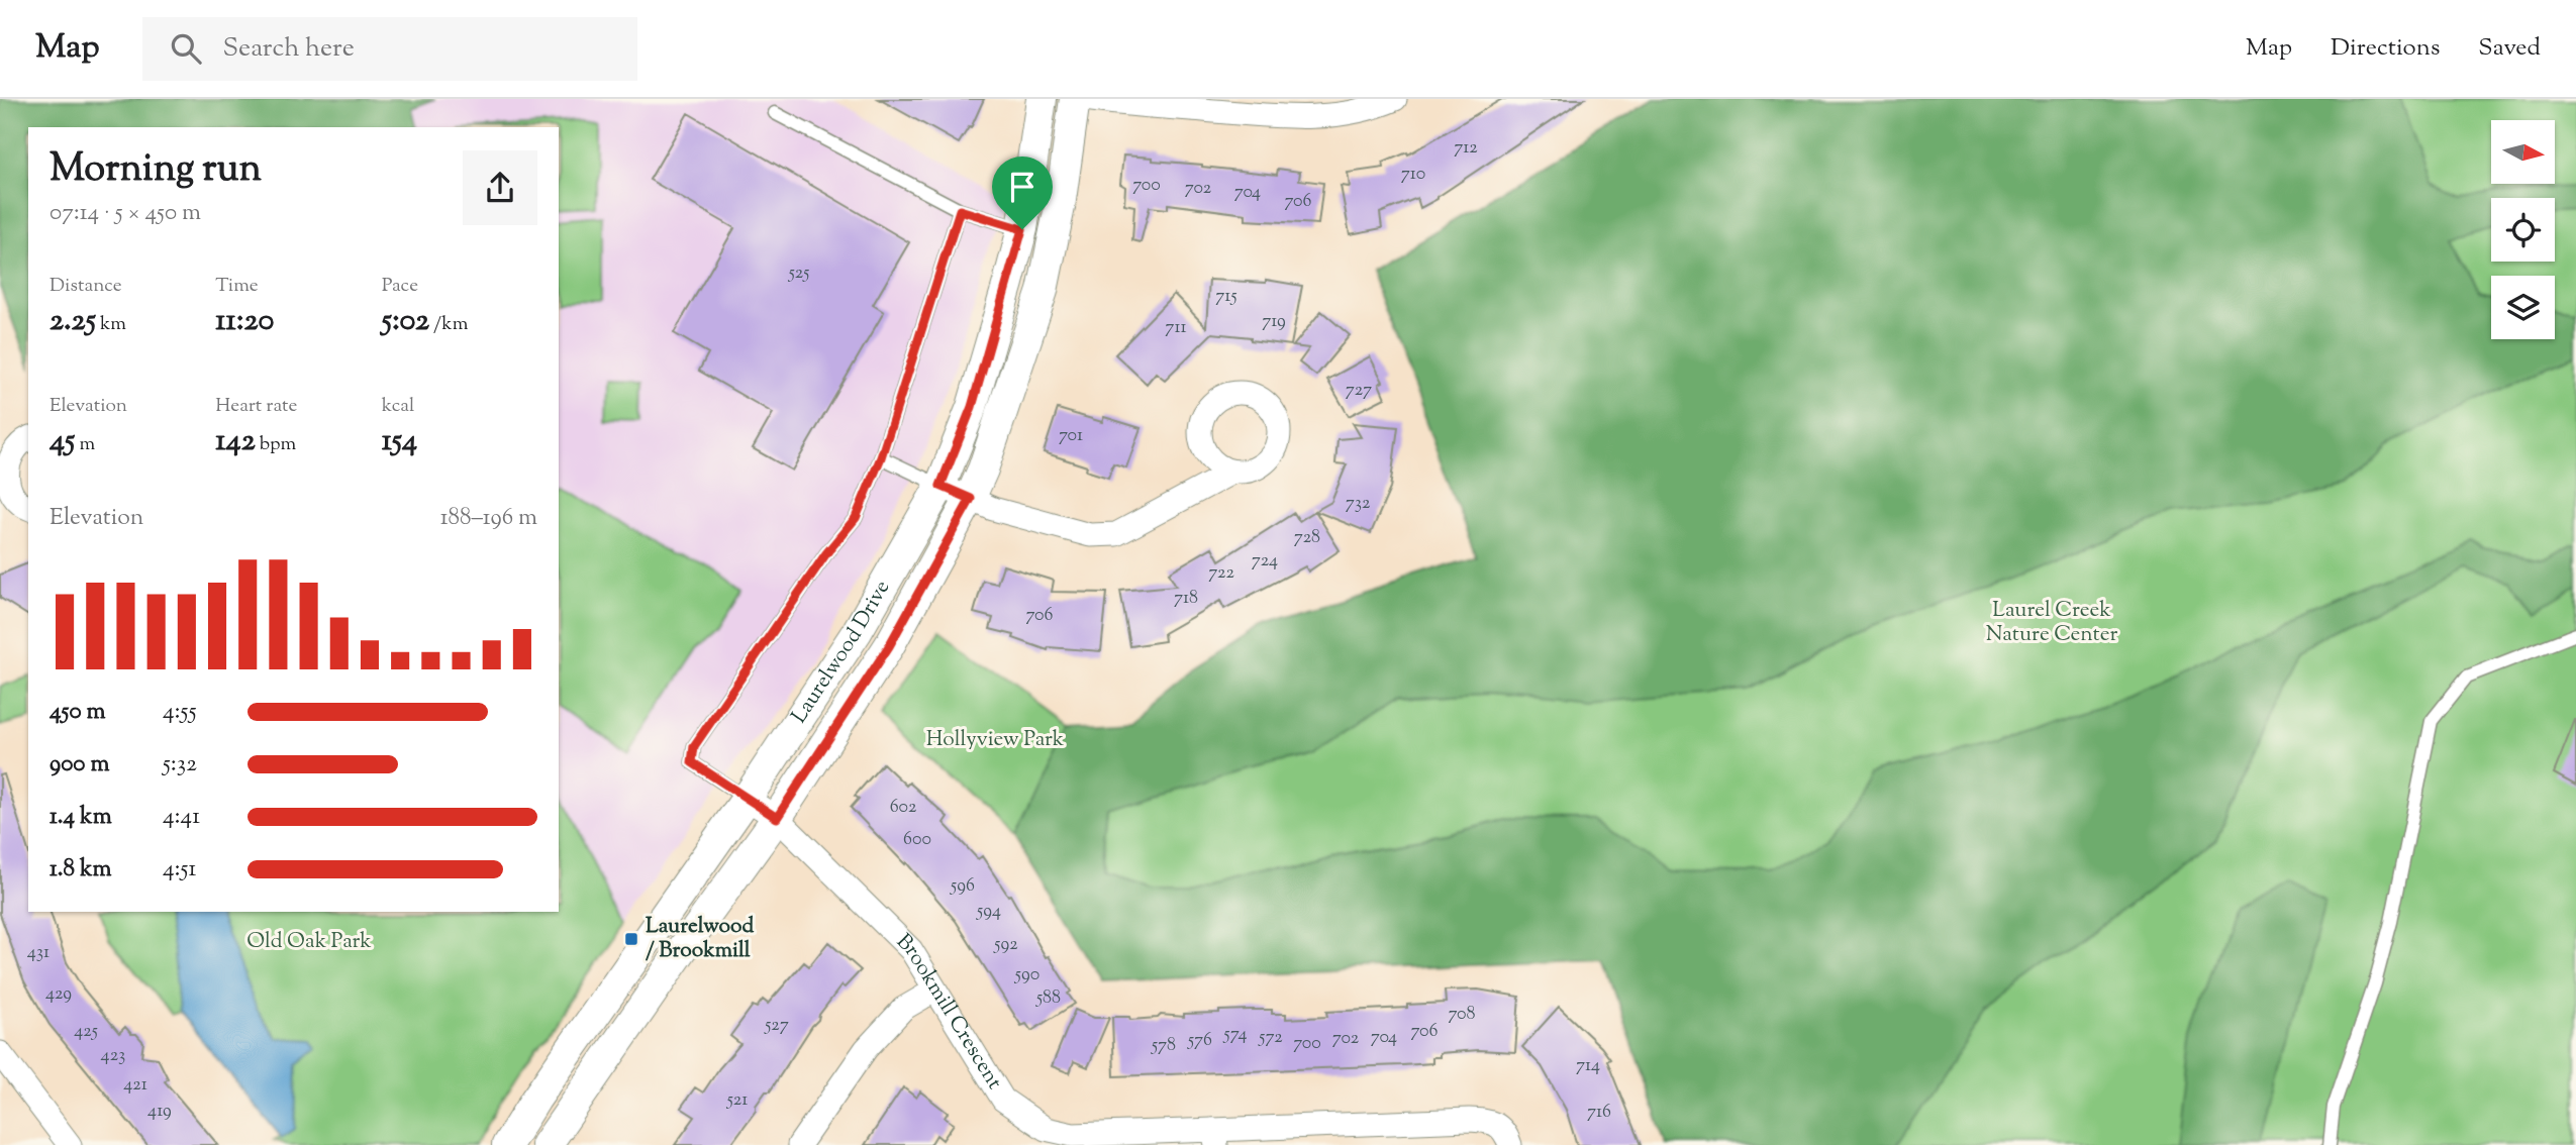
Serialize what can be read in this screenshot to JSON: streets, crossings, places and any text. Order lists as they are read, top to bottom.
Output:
{
  "streets": {
    "street": ["Laurelwood Drive", "Brookmill Crescent"]
  },
  "crossings": [
    ["Laurelwood Drive", "Brookmill Crescent"]
  ],
  "parks": ["Laurel Creek Nature Center", "Hollyview Park", "Old Oak Park"],
  "places": {
    "transit": ["Laurelwood / Brookmill"]
  },
  "house_numbers": [
    "712",
    "710",
    "700",
    "702",
    "704",
    "706",
    "525",
    "715",
    "719",
    "711",
    "727",
    "701",
    "732",
    "728",
    "724",
    "722",
    "718",
    "706",
    "602",
    "600",
    "596",
    "594",
    "592",
    "431",
    "590",
    "429",
    "588",
    "708",
    "527",
    "425",
    "706",
    "574",
    "572",
    "704",
    "702",
    "576",
    "700",
    "578",
    "423",
    "714",
    "421",
    "521",
    "419",
    "716"
  ],
  "north": "right",
  "page": {
    "header": "Map",
    "search": "Search here",
    "nav": ["Map", "Directions", "Saved"],
    "heading": ["Morning run", "07:14 · 5 × 450 m"],
    "stats": [
      ["Distance", "2.25 km"],
      ["Time", "11:20"],
      ["Pace", "5:02 /km"],
      ["Elevation", "45 m"],
      ["Heart rate", "142 bpm"],
      ["kcal", "154"]
    ],
    "chart": ["Elevation", "188–196 m"],
    "list": [
      {
        "name": "450 m",
        "note": "4:55"
      },
      {
        "name": "900 m",
        "note": "5:32"
      },
      {
        "name": "1.4 km",
        "note": "4:41"
      },
      {
        "name": "1.8 km",
        "note": "4:51"
      }
    ]
  }
}
